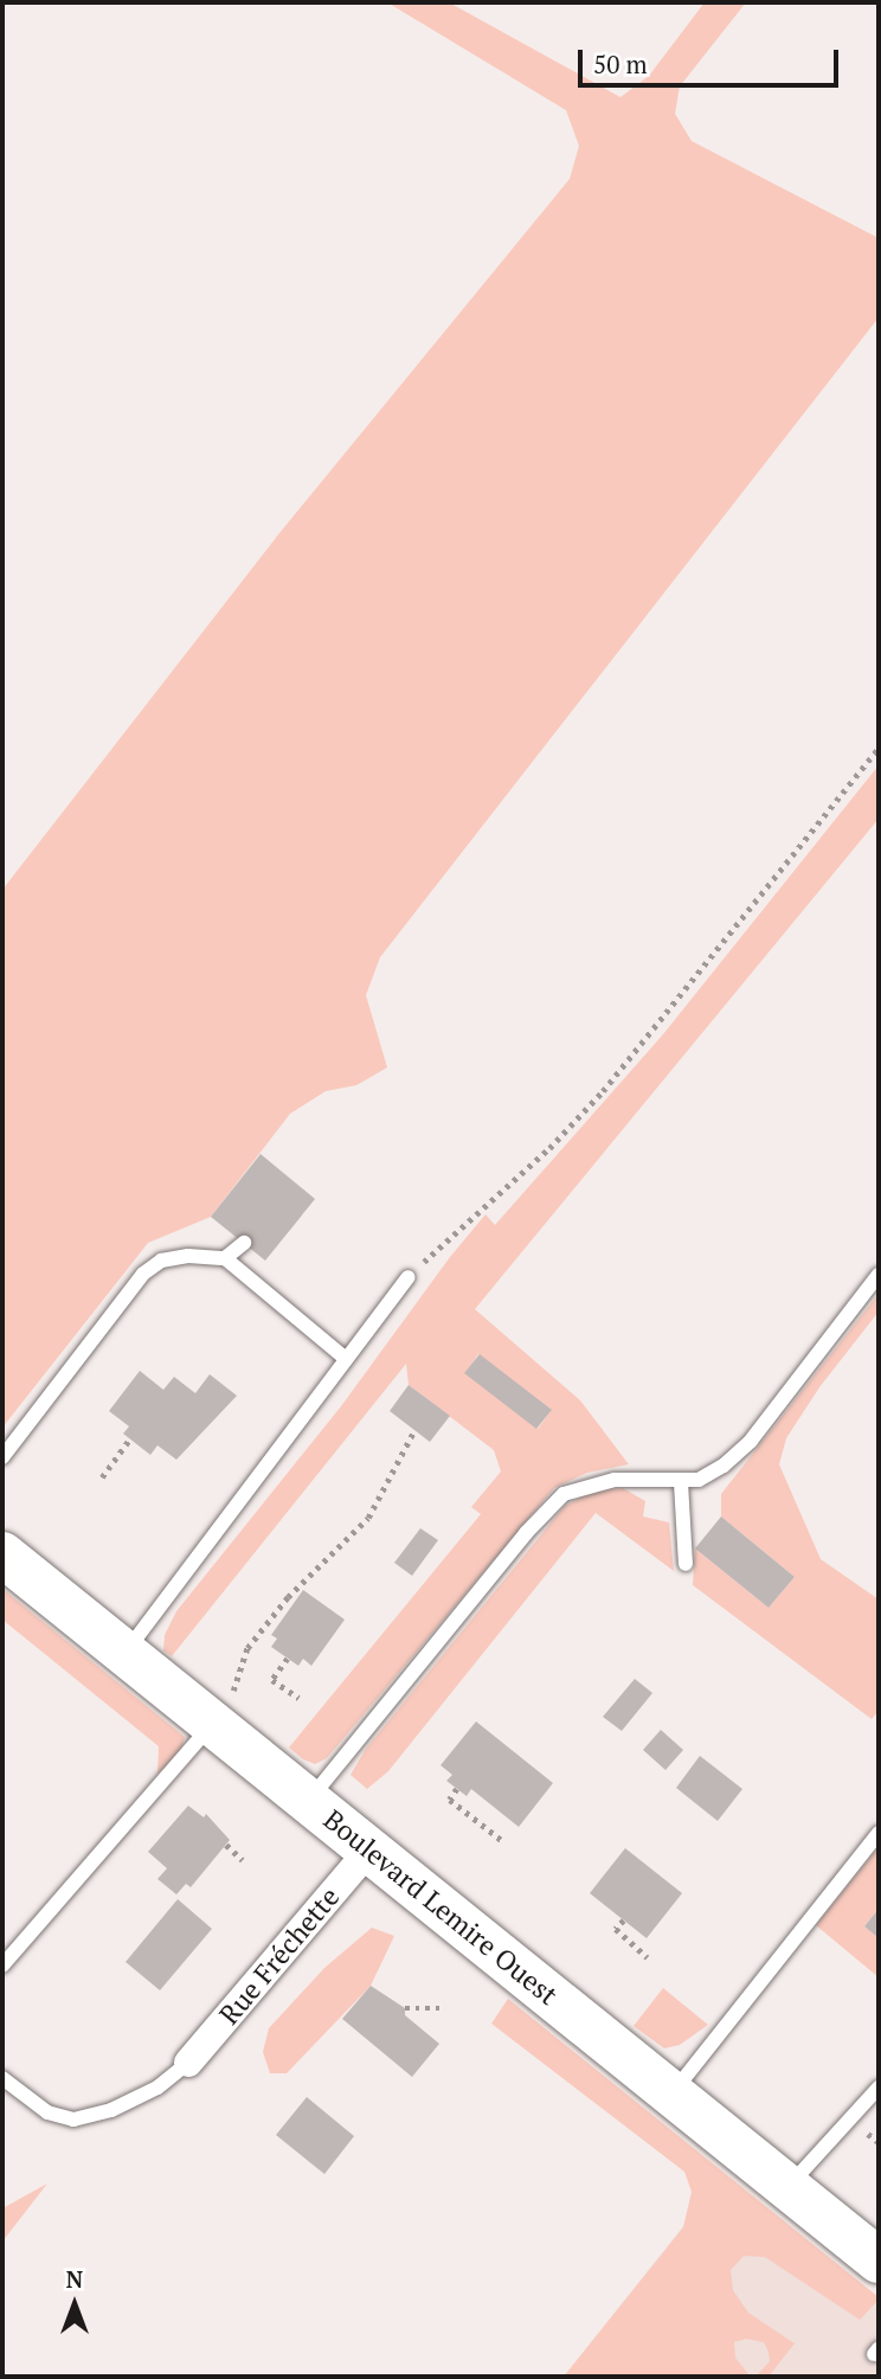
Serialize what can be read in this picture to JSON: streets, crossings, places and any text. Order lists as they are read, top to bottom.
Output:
{
  "streets": {
    "main road": ["Boulevard Lemire Ouest"],
    "street": ["Rue Fréchette"]
  },
  "crossings": [
    ["Boulevard Lemire Ouest", "Rue Fréchette"]
  ],
  "scale_bar": "50 m",
  "north": "top"
}
